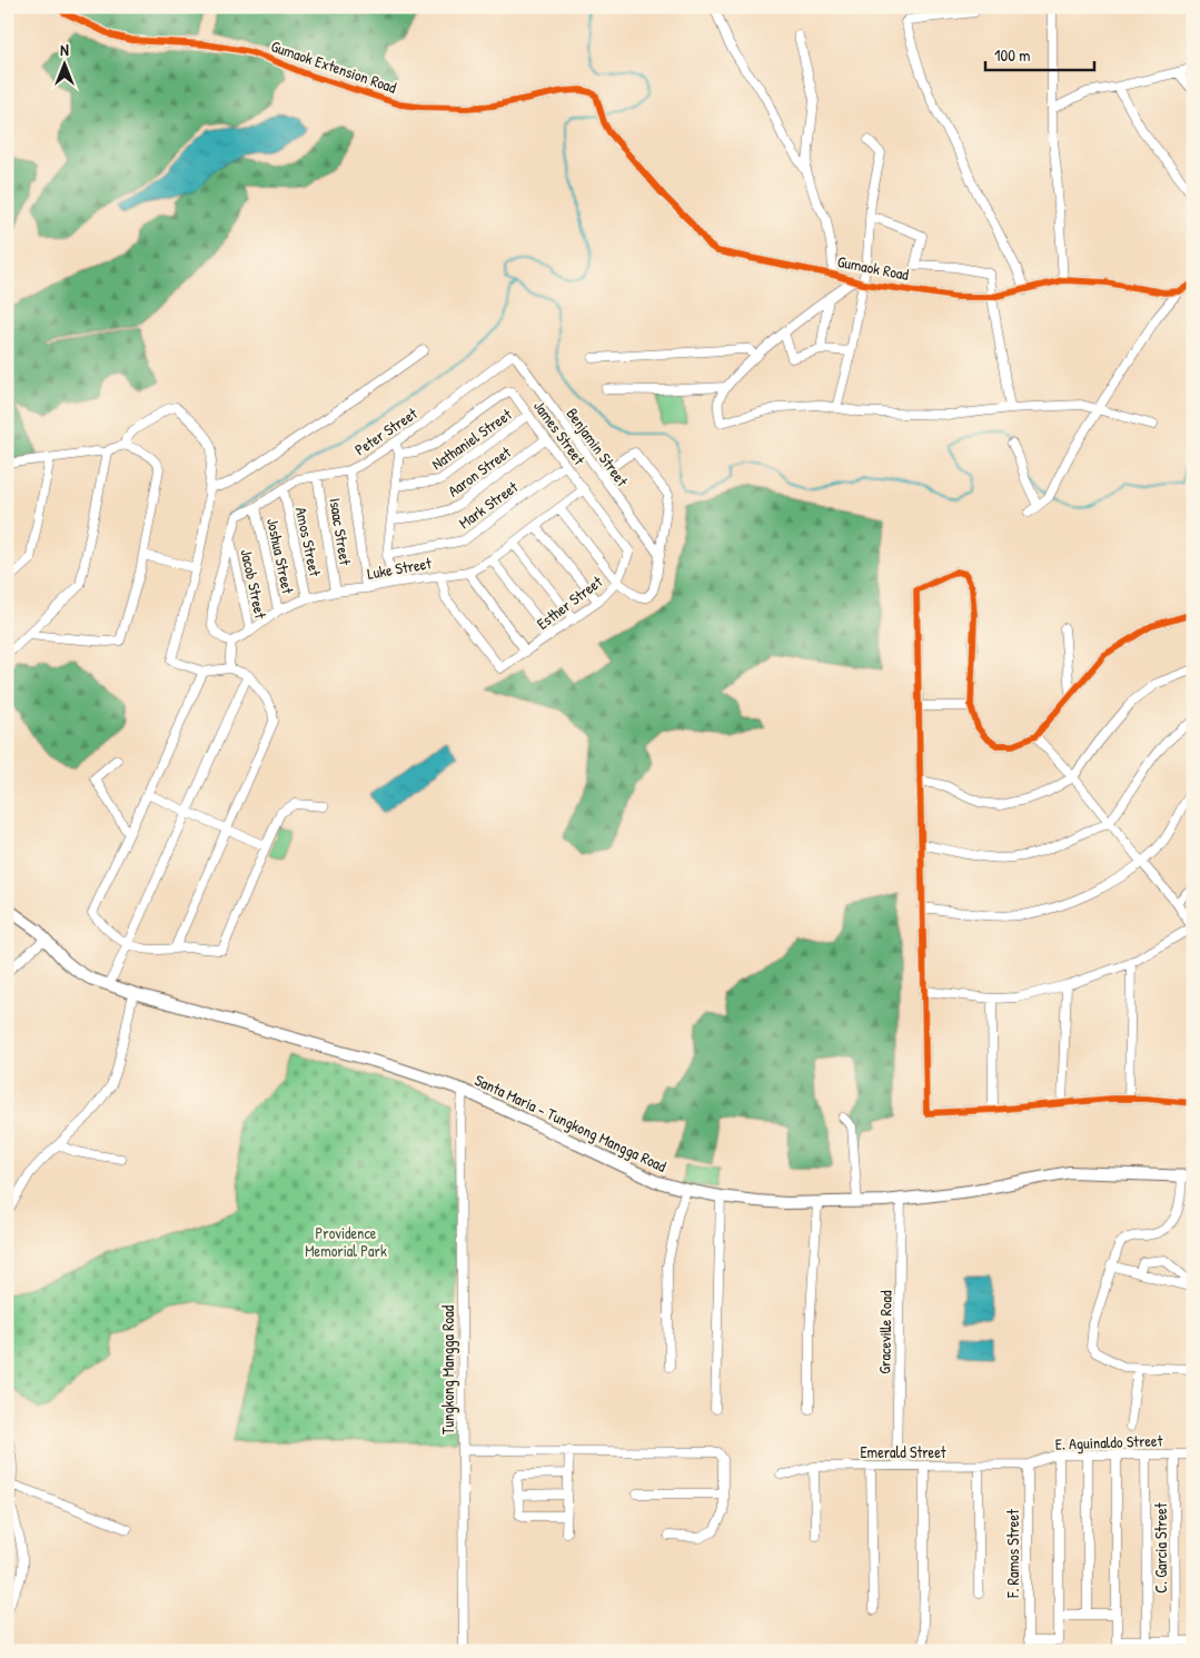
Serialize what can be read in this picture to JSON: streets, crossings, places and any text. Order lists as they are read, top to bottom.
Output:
{
  "streets": {
    "main road": ["Santa Maria - Tungkong Mangga Road"],
    "street": [
      "Gumaok Extension Road",
      "Gumaok Road",
      "Peter Street",
      "James Street",
      "Nathaniel Street",
      "Benjamin Street",
      "Aaron Street",
      "Mark Street",
      "Isaac Street",
      "Amos Street",
      "Joshua Street",
      "Luke Street",
      "Jacob Street",
      "Esther Street",
      "Graceville Road",
      "Tungkong Mangga Road",
      "E. Aguinaldo Street",
      "Emerald Street",
      "C. Garcia Street",
      "F. Ramos Street"
    ]
  },
  "crossings": [
    ["Gumaok Extension Road", "Gumaok Road"],
    ["Peter Street", "Benjamin Street"],
    ["Peter Street", "Isaac Street"],
    ["Peter Street", "Amos Street"],
    ["Peter Street", "Joshua Street"],
    ["Peter Street", "Luke Street"],
    ["Peter Street", "Jacob Street"],
    ["James Street", "Nathaniel Street"],
    ["James Street", "Aaron Street"],
    ["James Street", "Mark Street"],
    ["James Street", "Luke Street"],
    ["James Street", "Esther Street"],
    ["Isaac Street", "Luke Street"],
    ["Amos Street", "Luke Street"],
    ["Joshua Street", "Luke Street"],
    ["Luke Street", "Jacob Street"],
    ["Luke Street", "Esther Street"],
    ["Santa Maria - Tungkong Mangga Road", "Graceville Road"],
    ["Santa Maria - Tungkong Mangga Road", "Tungkong Mangga Road"],
    ["Graceville Road", "Emerald Street"],
    ["E. Aguinaldo Street", "Emerald Street"],
    ["E. Aguinaldo Street", "C. Garcia Street"],
    ["E. Aguinaldo Street", "F. Ramos Street"],
    ["Emerald Street", "F. Ramos Street"]
  ],
  "parks": ["Providence Memorial Park"],
  "scale_bar": "100 m",
  "north": "top"
}
